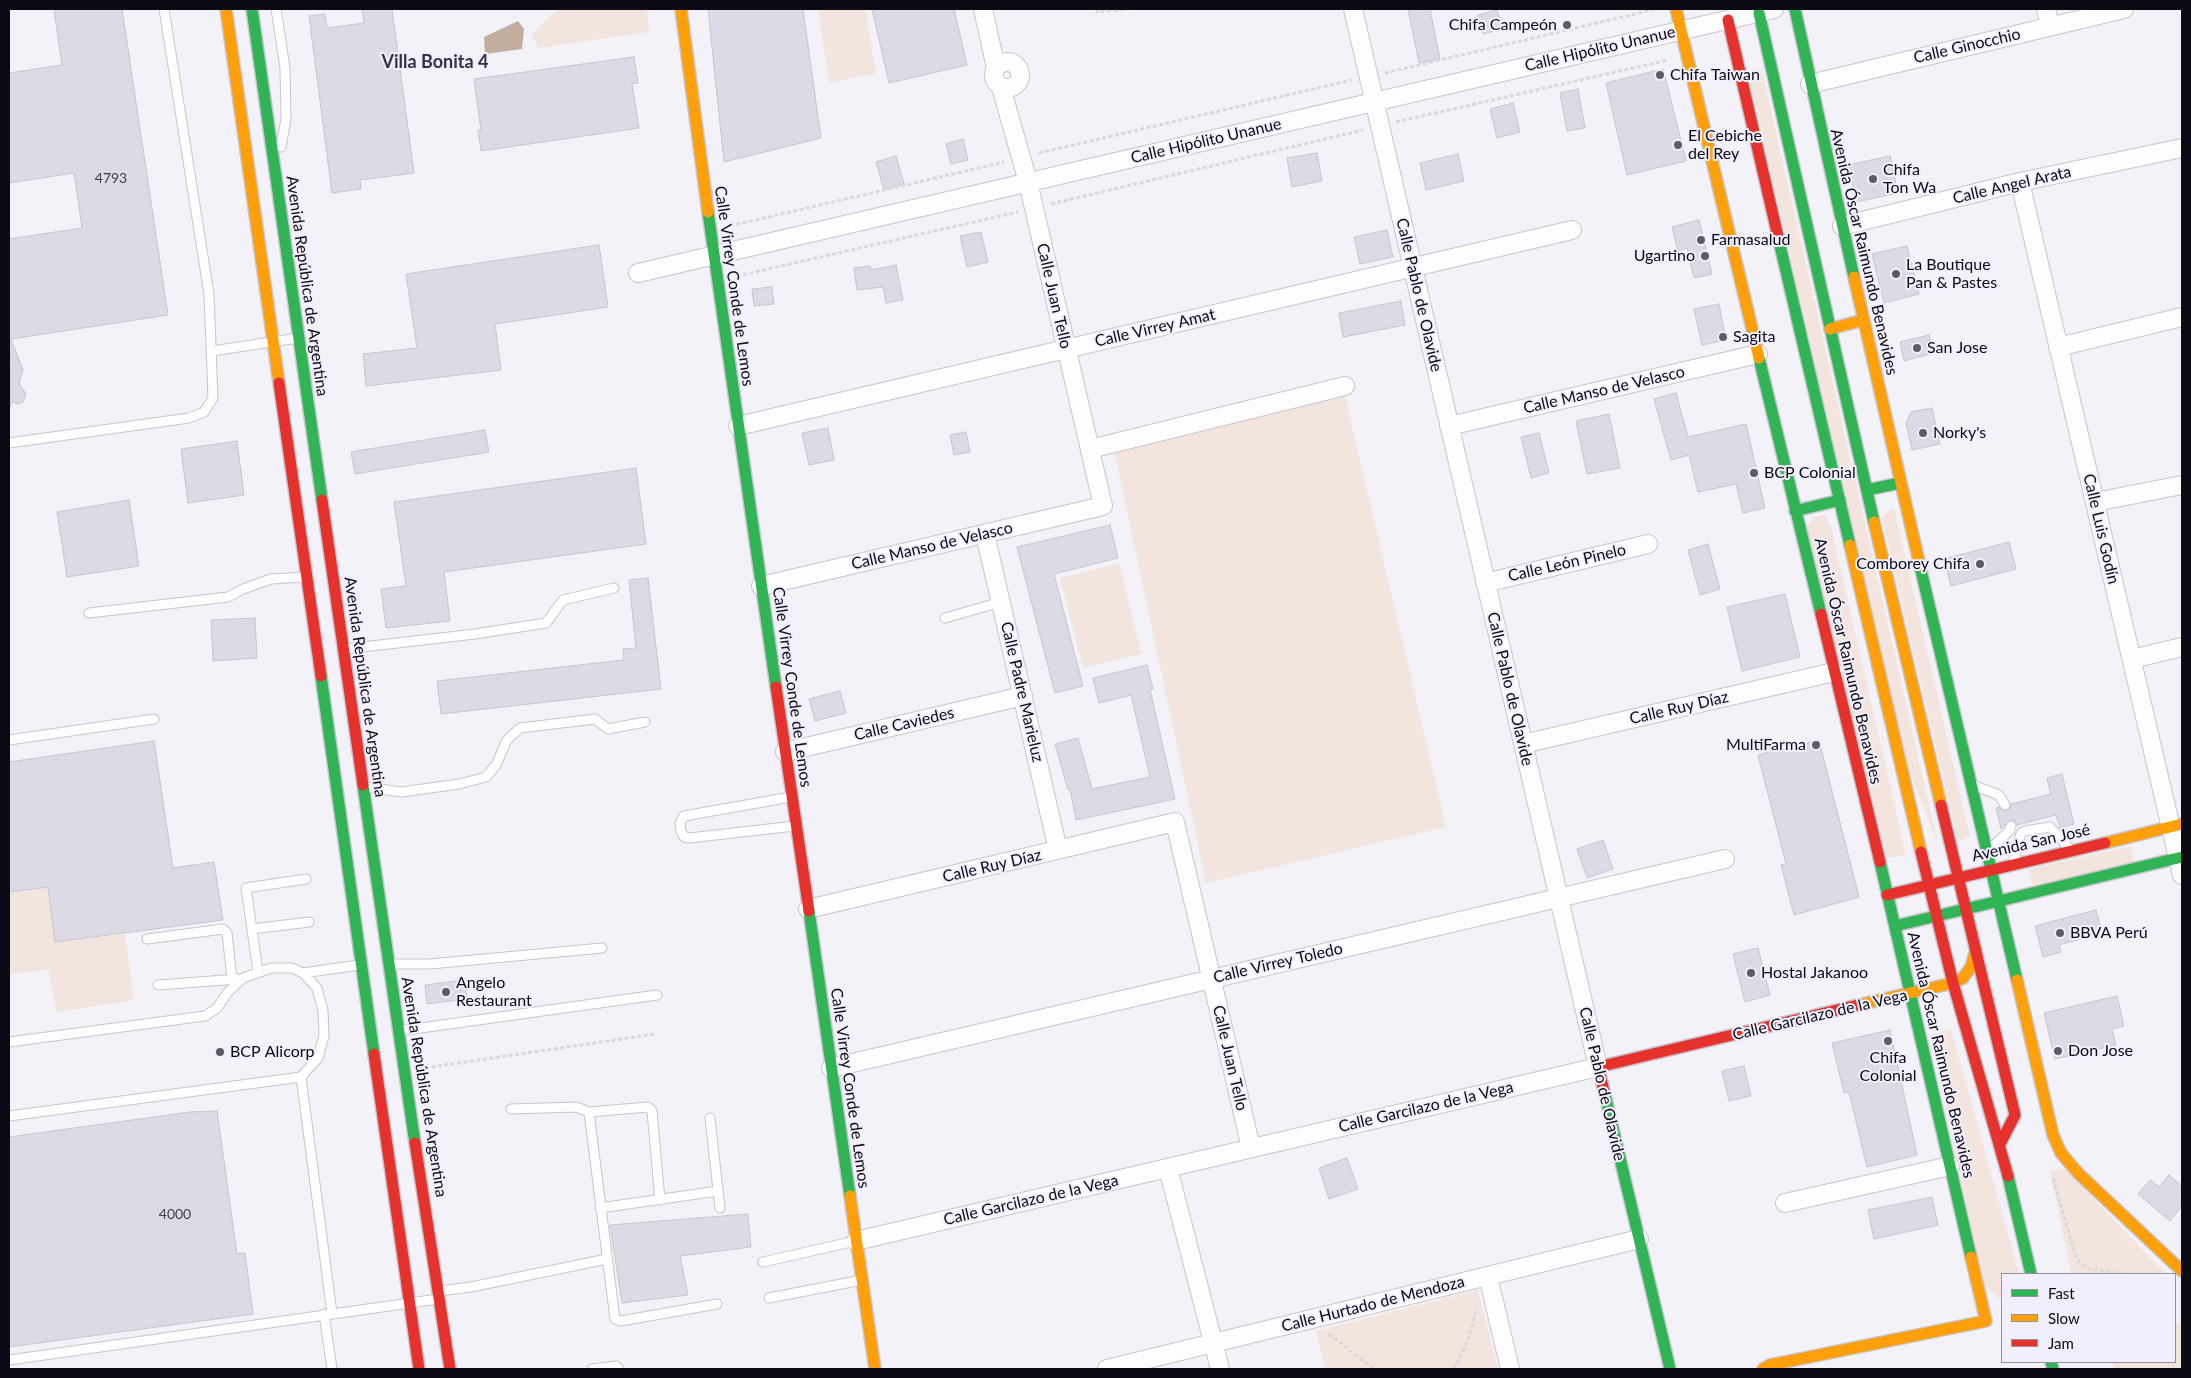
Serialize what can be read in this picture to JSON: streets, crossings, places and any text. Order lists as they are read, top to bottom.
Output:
{
  "streets": {
    "main road": [
      "Avenida Óscar Raimundo Benavides",
      "Avenida República de Argentina",
      "Calle Virrey Conde de Lemos",
      "Calle Pablo de Olavide",
      "Avenida San José",
      "Calle Garcilazo de la Vega"
    ],
    "street": [
      "Calle Ginocchio",
      "Calle Hipólito Unanue",
      "Calle Angel Arata",
      "Calle Juan Tello",
      "Calle Virrey Amat",
      "Calle Manso de Velasco",
      "Calle Luis Godín",
      "Calle León Pinelo",
      "Calle Padre Marieluz",
      "Calle Ruy Díaz",
      "Calle Caviedes",
      "Calle Virrey Toledo",
      "Calle Hurtado de Mendoza"
    ]
  },
  "crossings": [
    ["Calle Ginocchio", "Avenida Óscar Raimundo Benavides"],
    ["Calle Hipólito Unanue", "Avenida Óscar Raimundo Benavides"],
    ["Calle Hipólito Unanue", "Calle Virrey Conde de Lemos"],
    ["Calle Hipólito Unanue", "Calle Pablo de Olavide"],
    ["Calle Hipólito Unanue", "Calle Juan Tello"],
    ["Calle Angel Arata", "Avenida Óscar Raimundo Benavides"],
    ["Calle Angel Arata", "Calle Luis Godín"],
    ["Avenida Óscar Raimundo Benavides", "Calle Manso de Velasco"],
    ["Avenida Óscar Raimundo Benavides", "Calle Ruy Díaz"],
    ["Avenida Óscar Raimundo Benavides", "Avenida San José"],
    ["Avenida Óscar Raimundo Benavides", "Calle Garcilazo de la Vega"],
    ["Calle Virrey Conde de Lemos", "Calle Virrey Amat"],
    ["Calle Virrey Conde de Lemos", "Calle Manso de Velasco"],
    ["Calle Virrey Conde de Lemos", "Calle Ruy Díaz"],
    ["Calle Virrey Conde de Lemos", "Calle Caviedes"],
    ["Calle Virrey Conde de Lemos", "Calle Virrey Toledo"],
    ["Calle Virrey Conde de Lemos", "Calle Garcilazo de la Vega"],
    ["Calle Pablo de Olavide", "Calle Virrey Amat"],
    ["Calle Pablo de Olavide", "Calle Manso de Velasco"],
    ["Calle Pablo de Olavide", "Calle León Pinelo"],
    ["Calle Pablo de Olavide", "Calle Ruy Díaz"],
    ["Calle Pablo de Olavide", "Calle Virrey Toledo"],
    ["Calle Pablo de Olavide", "Calle Garcilazo de la Vega"],
    ["Calle Pablo de Olavide", "Calle Hurtado de Mendoza"],
    ["Calle Juan Tello", "Calle Virrey Amat"],
    ["Calle Juan Tello", "Calle Manso de Velasco"],
    ["Calle Juan Tello", "Calle Ruy Díaz"],
    ["Calle Juan Tello", "Calle Virrey Toledo"],
    ["Calle Juan Tello", "Calle Garcilazo de la Vega"],
    ["Calle Manso de Velasco", "Calle Padre Marieluz"],
    ["Calle Luis Godín", "Avenida San José"],
    ["Calle Padre Marieluz", "Calle Ruy Díaz"],
    ["Calle Padre Marieluz", "Calle Caviedes"]
  ],
  "districts": ["Villa Bonita 4"],
  "places": [
    "Chifa Campeón",
    "Chifa Taiwan",
    "El Cebiche del Rey",
    "Chifa Ton Wa",
    "Farmasalud",
    "Ugartino",
    "La Boutique Pan & Pastes",
    "Sagita",
    "San Jose",
    "Norky's",
    "BCP Colonial",
    "Comborey Chifa",
    "MultiFarma",
    "BBVA Perú",
    "Hostal Jakanoo",
    "Angelo Restaurant",
    "Chifa Colonial",
    "Don Jose",
    "BCP Alicorp"
  ],
  "house_numbers": ["4793", "4000"],
  "legend": ["Fast", "Slow", "Jam"]
}
